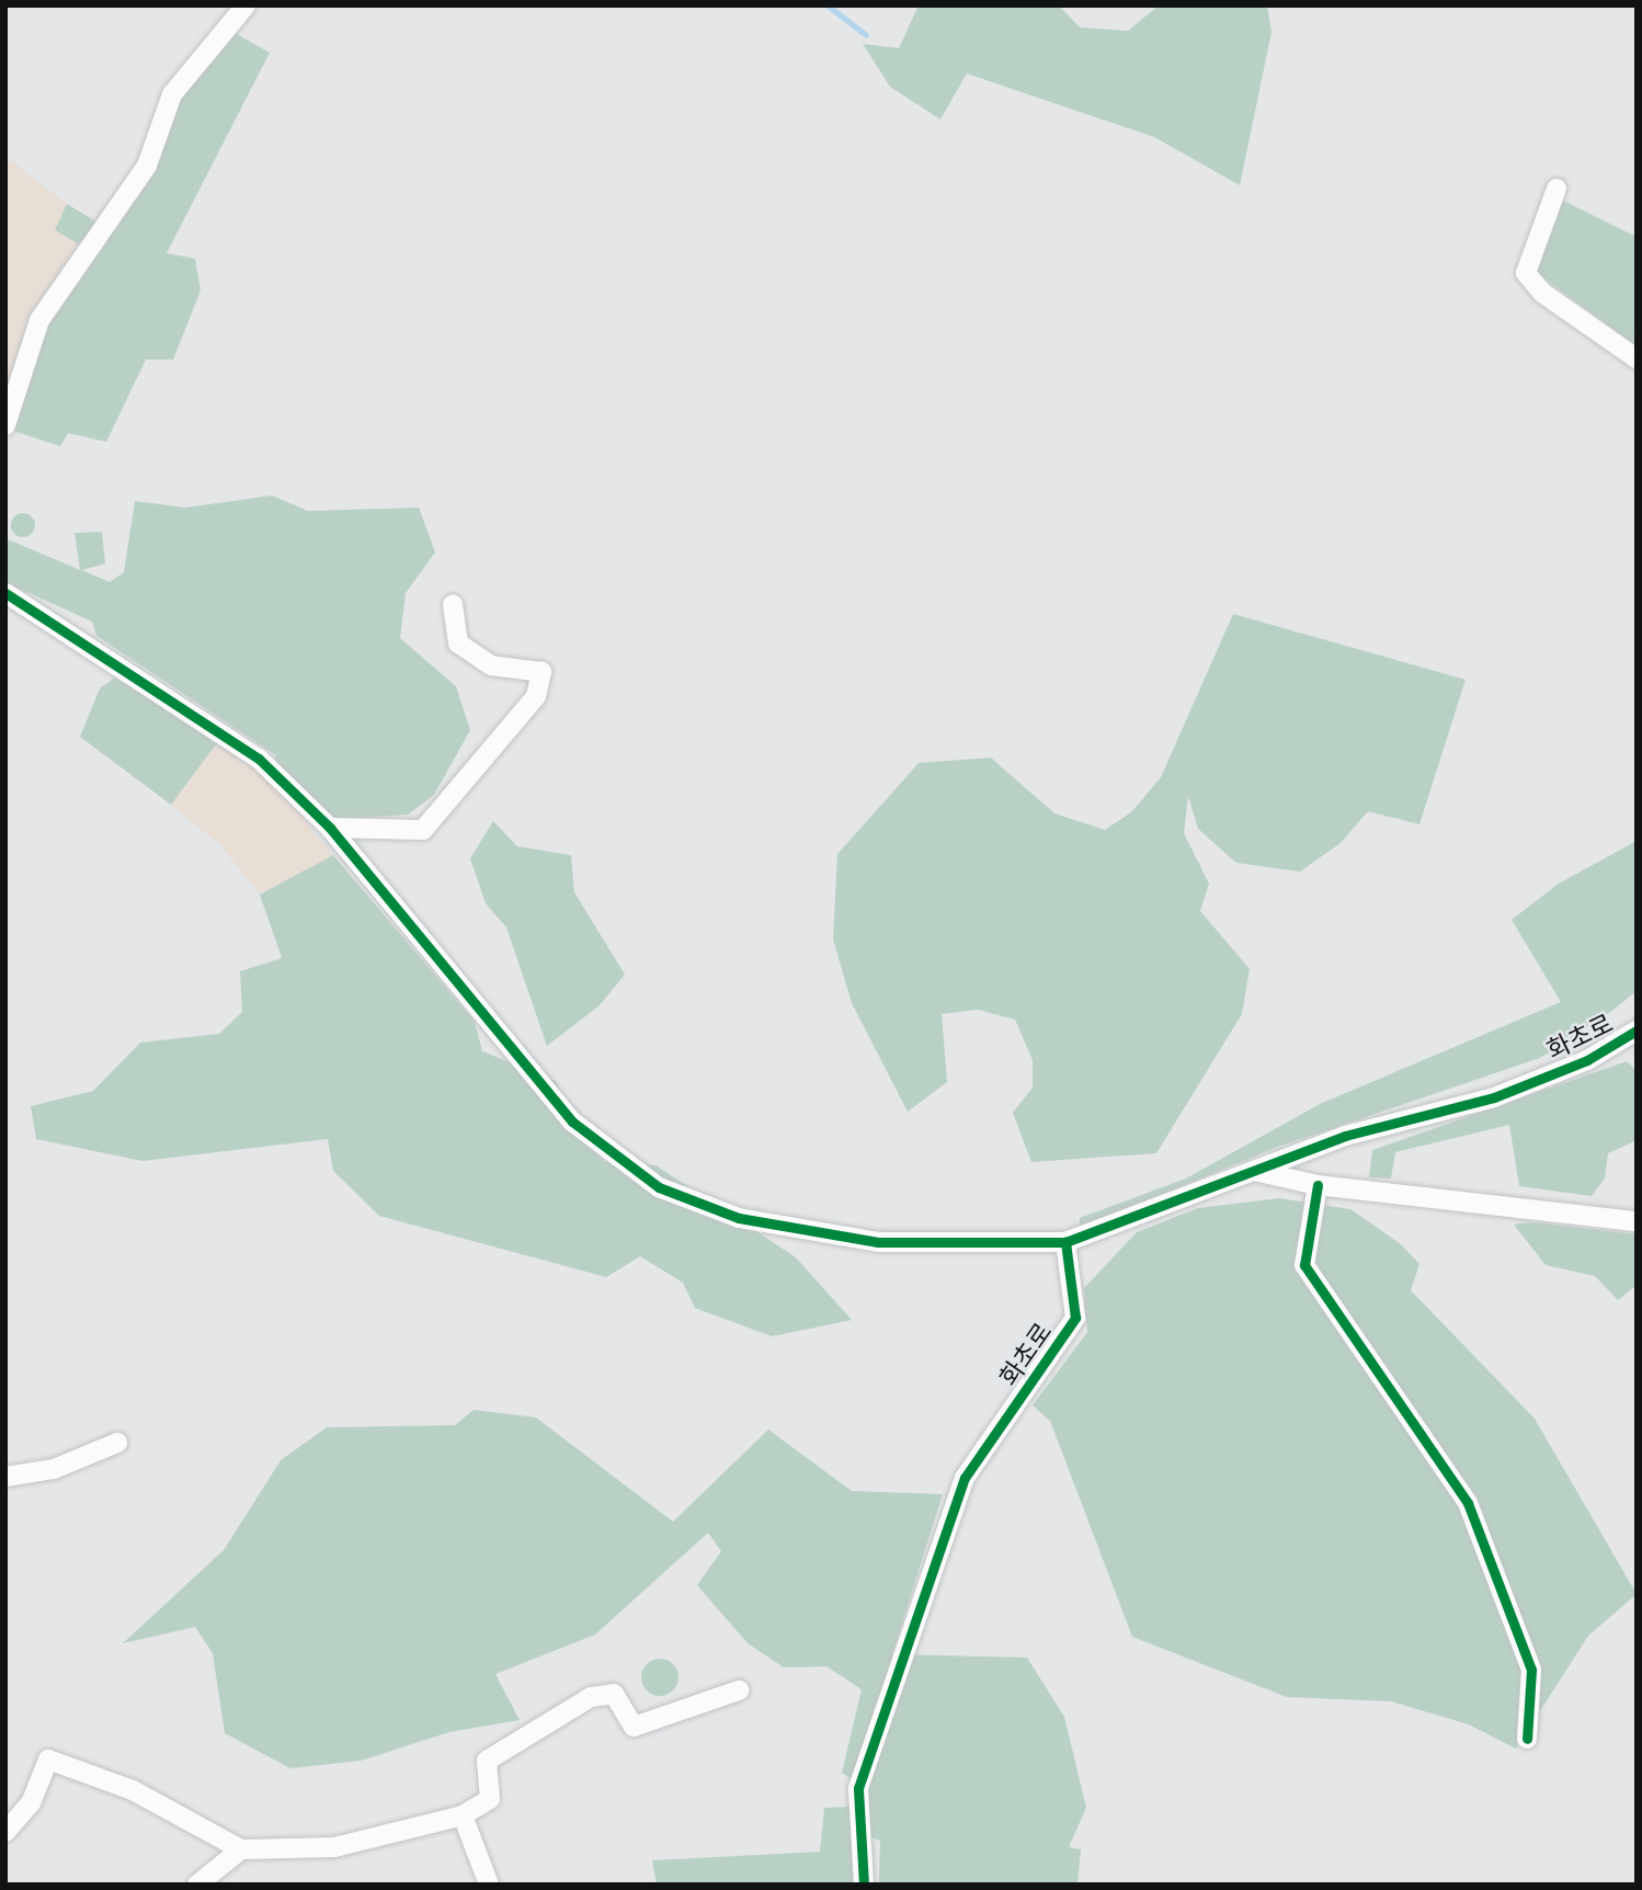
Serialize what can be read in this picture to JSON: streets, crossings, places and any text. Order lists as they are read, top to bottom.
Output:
{
  "streets": {
    "street": ["화초로"]
  }
}
